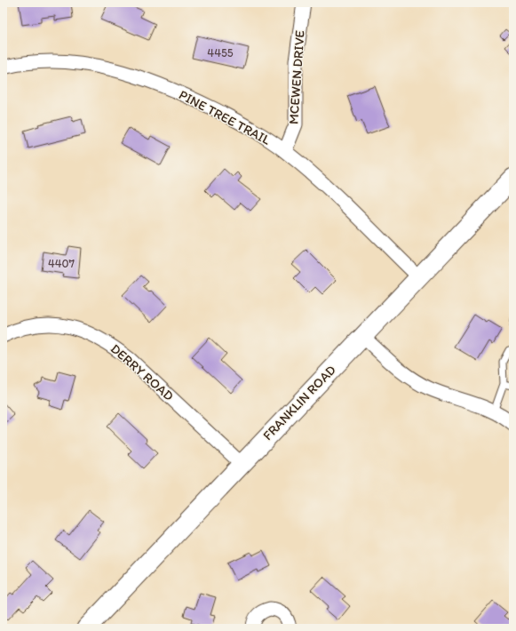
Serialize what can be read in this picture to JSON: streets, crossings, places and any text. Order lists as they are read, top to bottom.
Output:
{
  "streets": {
    "street": [
      "MCEWEN DRIVE",
      "PINE TREE TRAIL",
      "DERRY ROAD",
      "FRANKLIN ROAD"
    ]
  },
  "crossings": [
    ["MCEWEN DRIVE", "PINE TREE TRAIL"],
    ["PINE TREE TRAIL", "FRANKLIN ROAD"],
    ["DERRY ROAD", "FRANKLIN ROAD"]
  ],
  "house_numbers": ["4455", "4407"]
}
